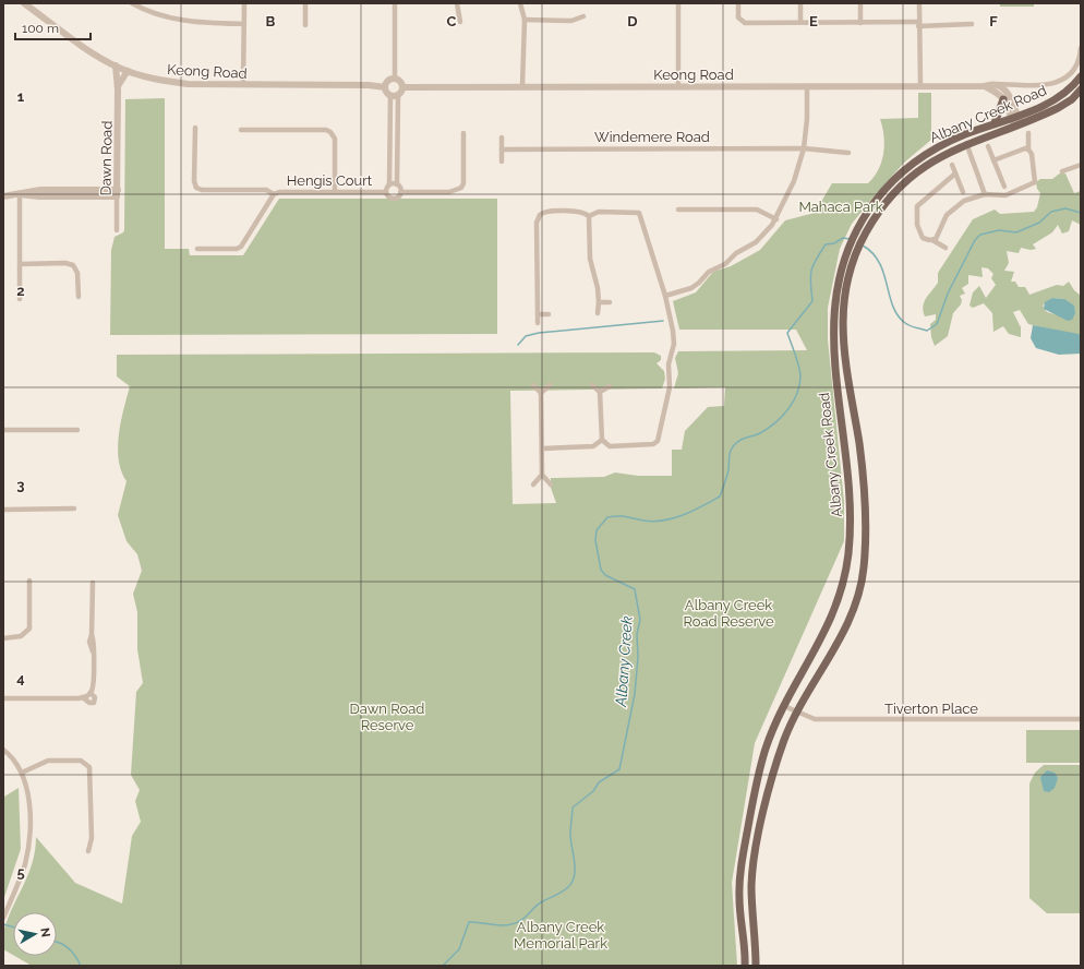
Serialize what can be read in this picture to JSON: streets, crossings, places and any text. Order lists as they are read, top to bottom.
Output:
{
  "streets": {
    "main road": ["Albany Creek Road"],
    "street": [
      "Keong Road",
      "Windemere Road",
      "Dawn Road",
      "Hengis Court",
      "Tiverton Place"
    ]
  },
  "crossings": [
    ["Keong Road", "Dawn Road"],
    ["Albany Creek Road", "Tiverton Place"]
  ],
  "water": ["Albany Creek"],
  "parks": [
    "Mahaca Park",
    "Albany Creek Road Reserve",
    "Dawn Road Reserve",
    "Albany Creek Memorial Park"
  ],
  "scale_bar": "100 m",
  "north": "right",
  "grid": {
    "columns": [
      "B",
      "C",
      "D",
      "E",
      "F"
    ],
    "rows": [
      "1",
      "2",
      "3",
      "4",
      "5"
    ]
  }
}
